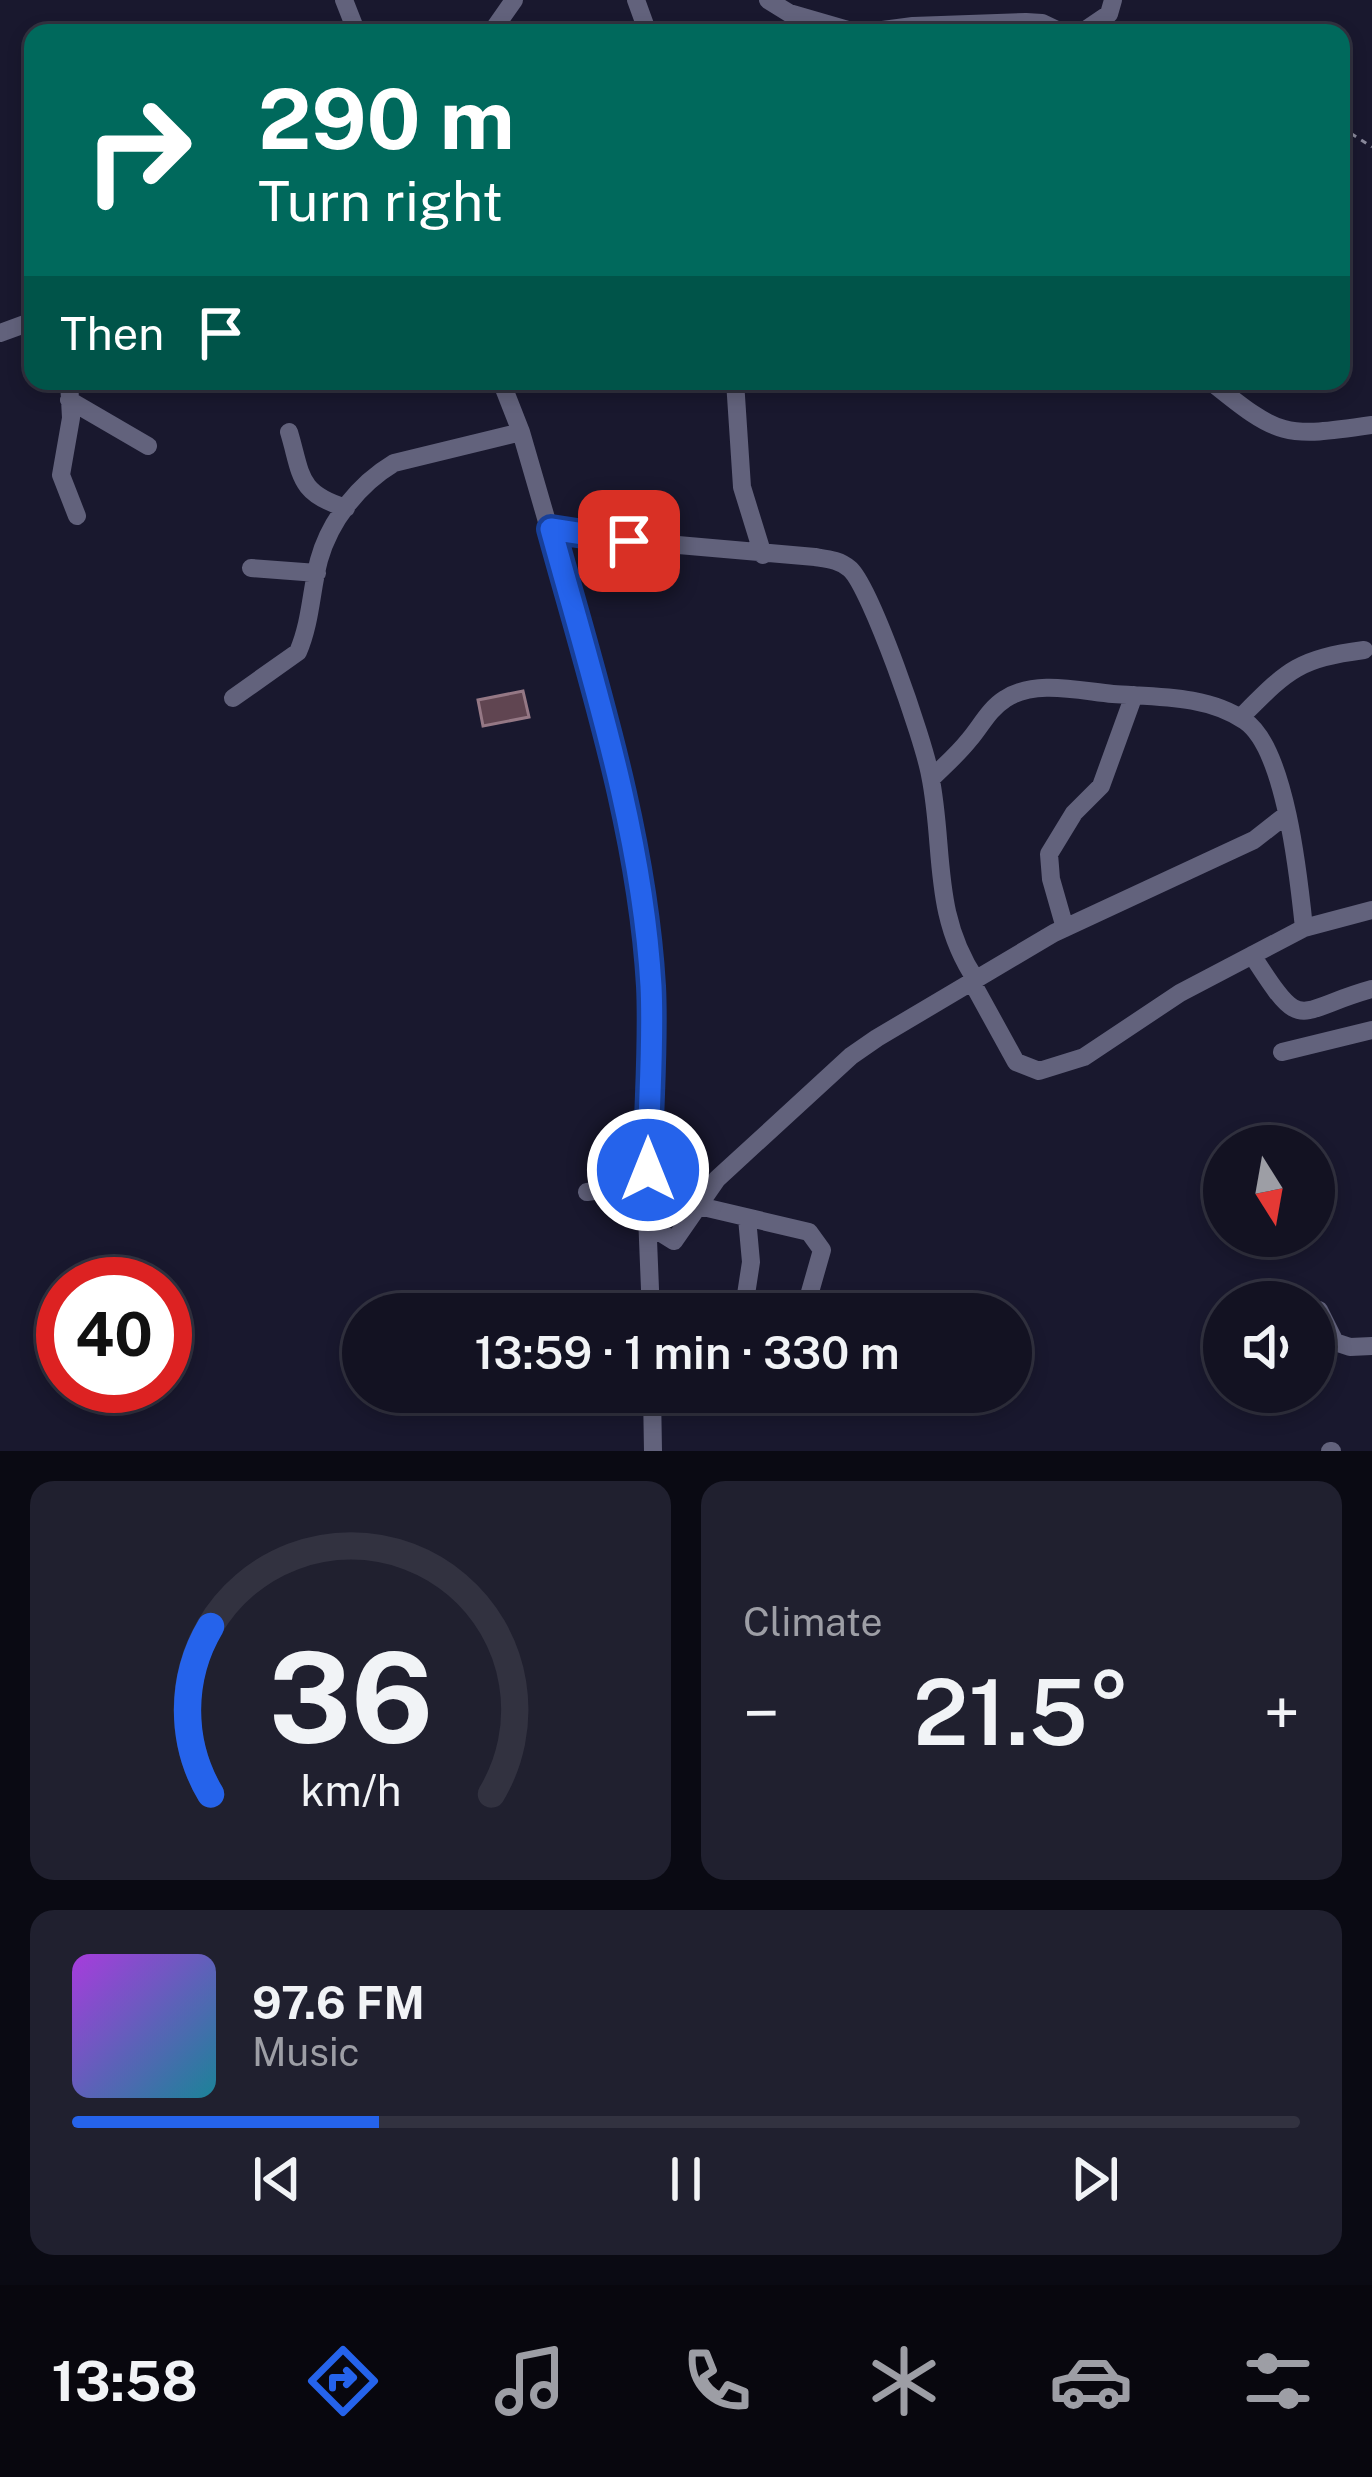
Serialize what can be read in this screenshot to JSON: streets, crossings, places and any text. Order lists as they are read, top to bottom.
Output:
{
  "north": "bottom",
  "page": {
    "turn": ["290 m", "Turn right"],
    "then": "Then",
    "limit": "40",
    "trip": "13:59 · 1 min · 330 m",
    "tile": "Climate",
    "heat": ["−", "21.5°", "+"],
    "song": ["97.6 FM", "Music"],
    "tabs": "13:58",
    "gauge": ["36", "km/h"]
  }
}
